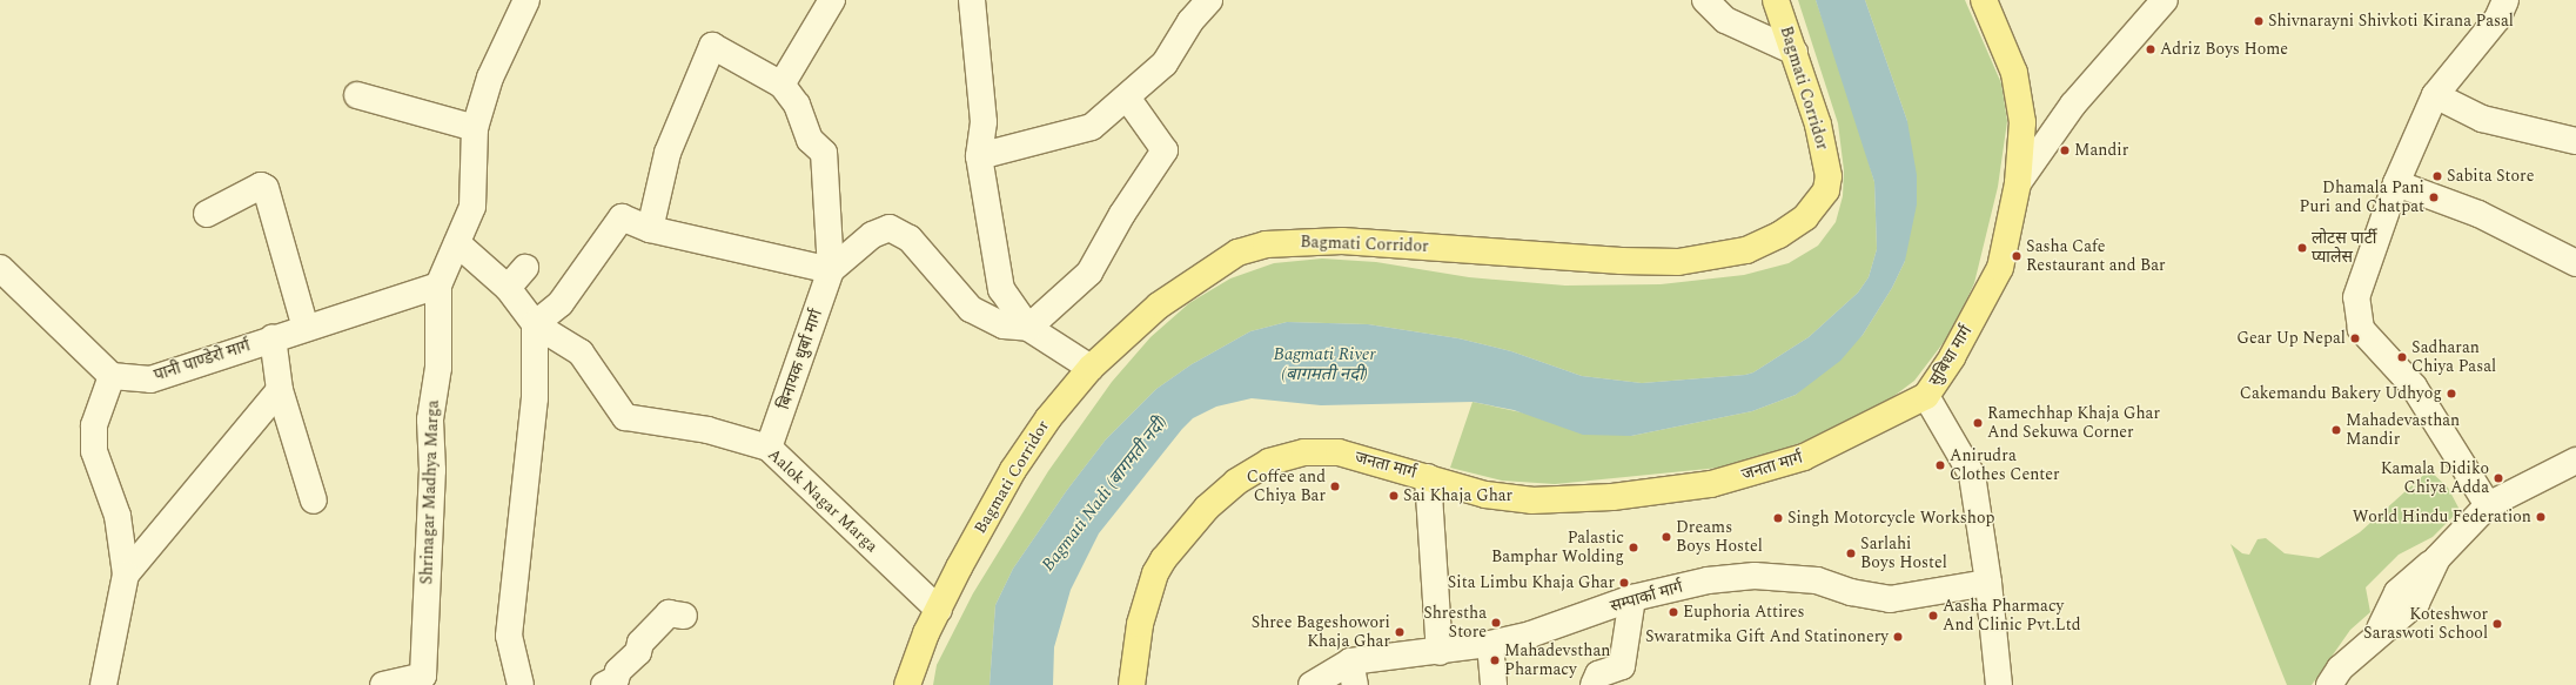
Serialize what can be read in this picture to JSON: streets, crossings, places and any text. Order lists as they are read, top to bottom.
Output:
{
  "streets": {
    "main road": ["Bagmati Corridor", "सुबिधा मार्ग", "जनता मार्ग"],
    "street": [
      "बिनायक धुर्बा मार्ग",
      "पानी पाण्डेरो मार्ग",
      "Shrinagar Madhya Marga",
      "Aalok Nagar Marga",
      "सम्पार्का मार्ग"
    ]
  },
  "crossings": [
    ["Bagmati Corridor", "Aalok Nagar Marga"],
    ["सुबिधा मार्ग", "जनता मार्ग"],
    ["सुबिधा मार्ग", "सम्पार्का मार्ग"],
    ["बिनायक धुर्बा मार्ग", "Aalok Nagar Marga"],
    ["पानी पाण्डेरो मार्ग", "Shrinagar Madhya Marga"],
    ["Shrinagar Madhya Marga", "Aalok Nagar Marga"]
  ],
  "water": ["Bagmati River (बागमती नदी)", "Bagmati Nadi (बागमती नदी)"],
  "places": [
    "Shivnarayni Shivkoti Kirana Pasal",
    "Adriz Boys Home",
    "Mandir",
    "Sabita Store",
    "Dhamala Pani Puri and Chatpat",
    "लोटस पार्टी प्यालेस",
    "Sasha Cafe Restaurant and Bar",
    "Gear Up Nepal",
    "Sadharan Chiya Pasal",
    "Cakemandu Bakery Udhyog",
    "Ramechhap Khaja Ghar And Sekuwa Corner",
    "Mahadevasthan Mandir",
    "Anirudra Clothes Center",
    "Kamala Didiko Chiya Adda",
    "Coffee and Chiya Bar",
    "Sai Khaja Ghar",
    "World Hindu Federation",
    "Singh Motorcycle Workshop",
    "Dreams Boys Hostel",
    "Palastic Bamphar Wolding",
    "Sarlahi Boys Hostel",
    "Sita Limbu Khaja Ghar",
    "Euphoria Attires",
    "Aasha Pharmacy And Clinic Pvt.Ltd",
    "Shrestha Store",
    "Koteshwor Saraswoti School",
    "Shree Bageshowori Khaja Ghar",
    "Swaratmika Gift And Statinonery",
    "Mahadevsthan Pharmacy"
  ]
}
